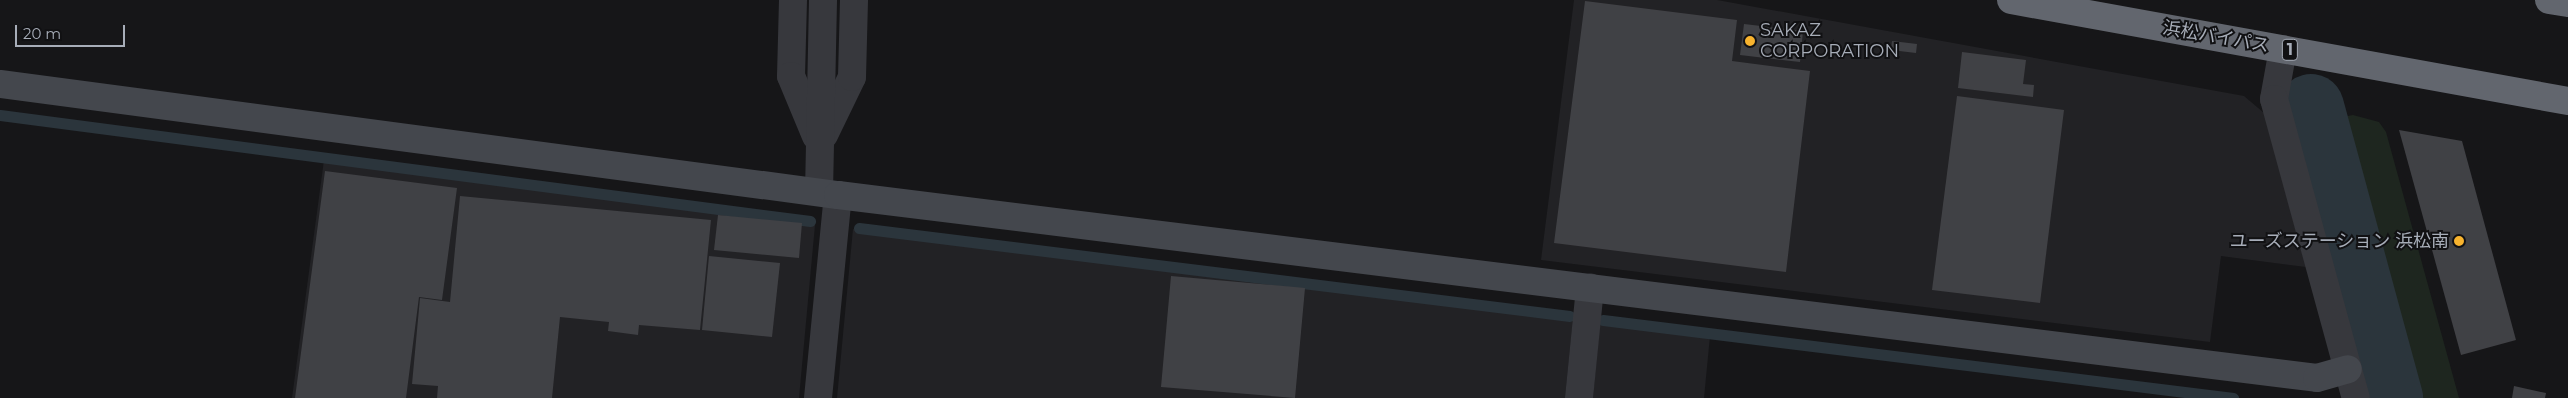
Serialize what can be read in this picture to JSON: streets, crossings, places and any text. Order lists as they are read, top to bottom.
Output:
{
  "streets": {
    "highway": ["浜松バイパス", "1"]
  },
  "places": ["SAKAZ CORPORATION", "ユーズステーション 浜松南"],
  "scale_bar": "20 m"
}
